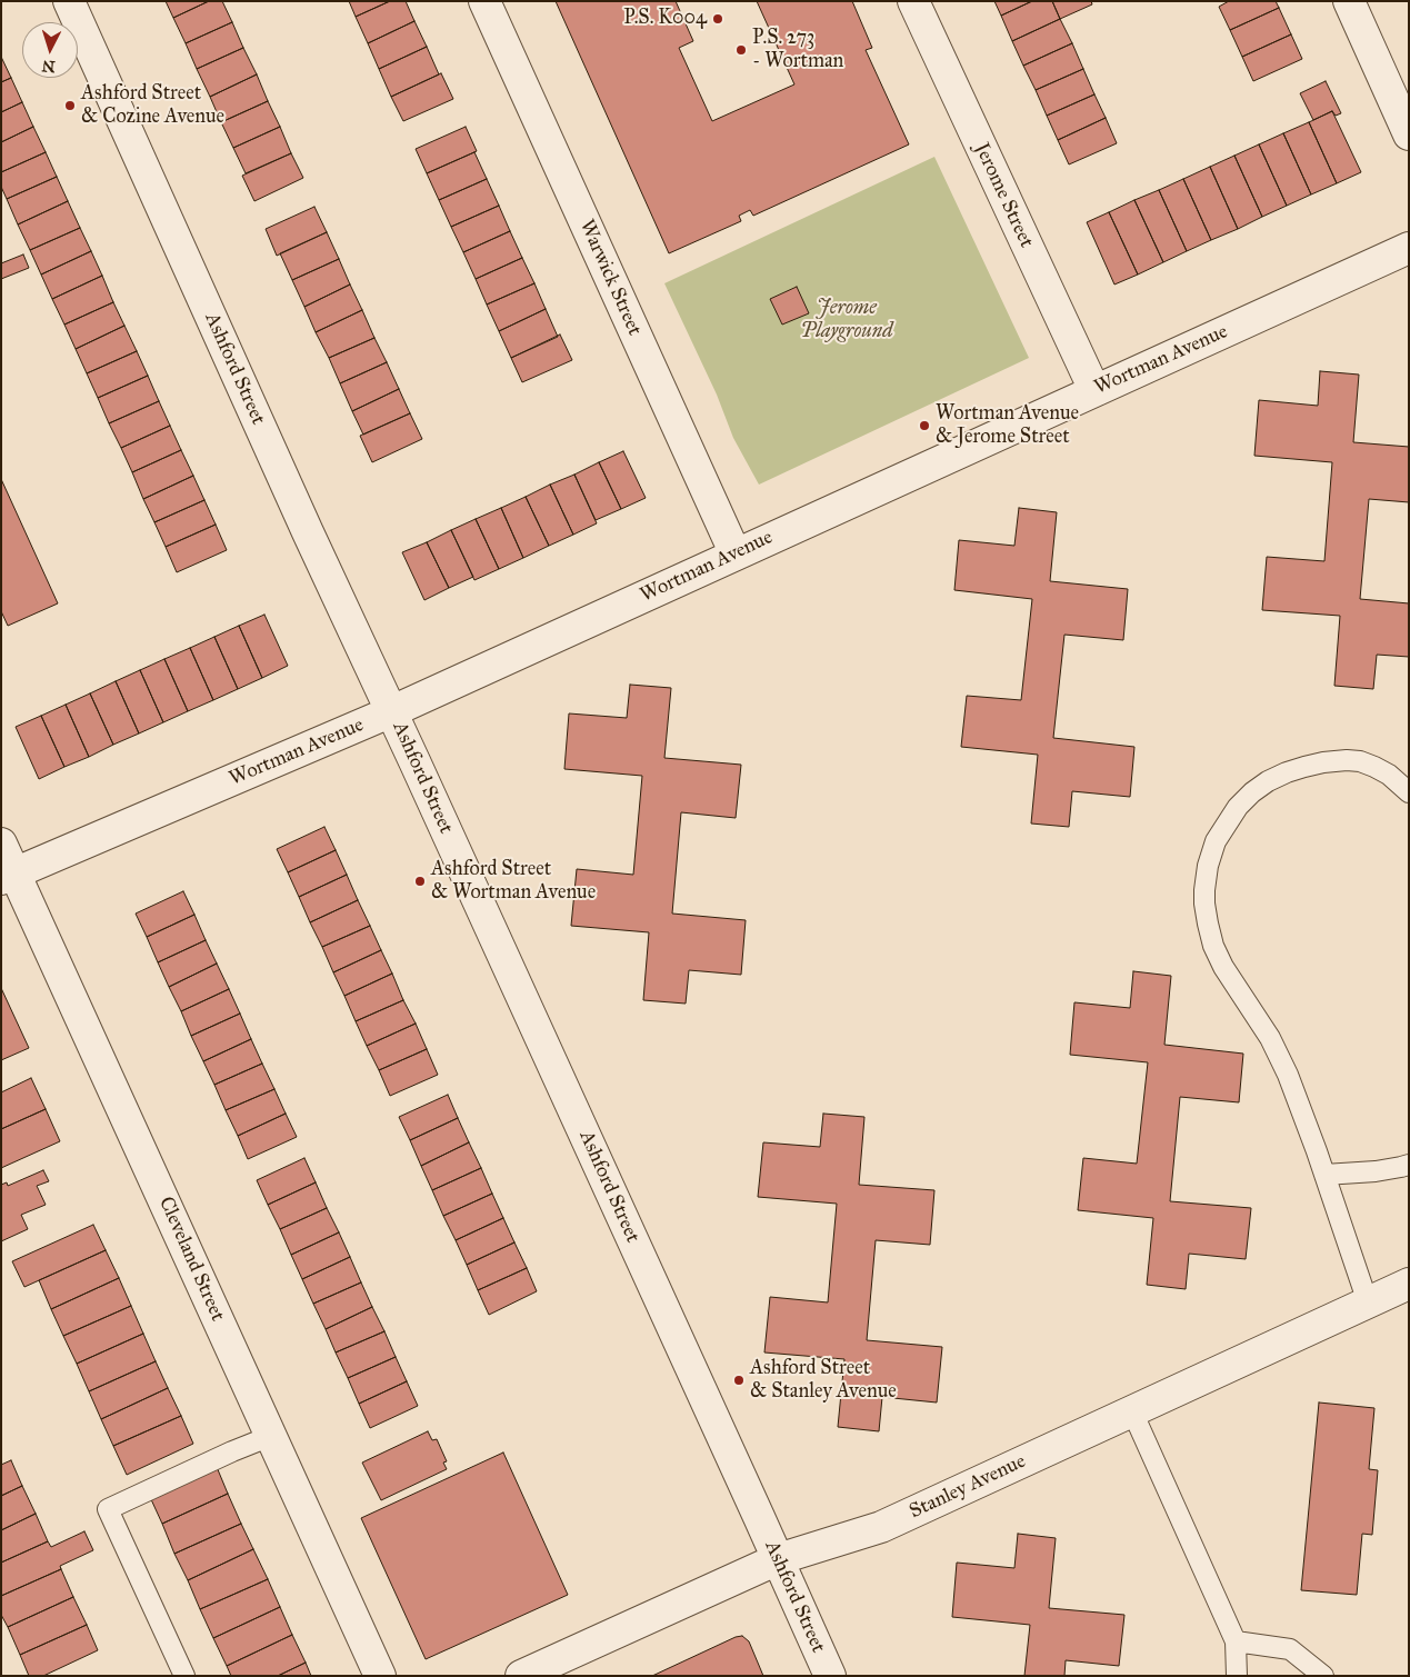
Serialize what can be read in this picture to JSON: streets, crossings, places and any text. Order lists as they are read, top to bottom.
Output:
{
  "streets": {
    "street": [
      "Jerome Street",
      "Warwick Street",
      "Wortman Avenue",
      "Ashford Street",
      "Cleveland Street",
      "Stanley Avenue"
    ]
  },
  "crossings": [
    ["Jerome Street", "Wortman Avenue"],
    ["Warwick Street", "Wortman Avenue"],
    ["Wortman Avenue", "Ashford Street"],
    ["Wortman Avenue", "Cleveland Street"],
    ["Ashford Street", "Stanley Avenue"]
  ],
  "parks": ["Jerome Playground"],
  "places": [
    "P.S. K004",
    "P.S. 273 - Wortman",
    "Ashford Street & Cozine Avenue",
    "Wortman Avenue & Jerome Street",
    "Ashford Street & Wortman Avenue",
    "Ashford Street & Stanley Avenue"
  ],
  "north": "bottom"
}
